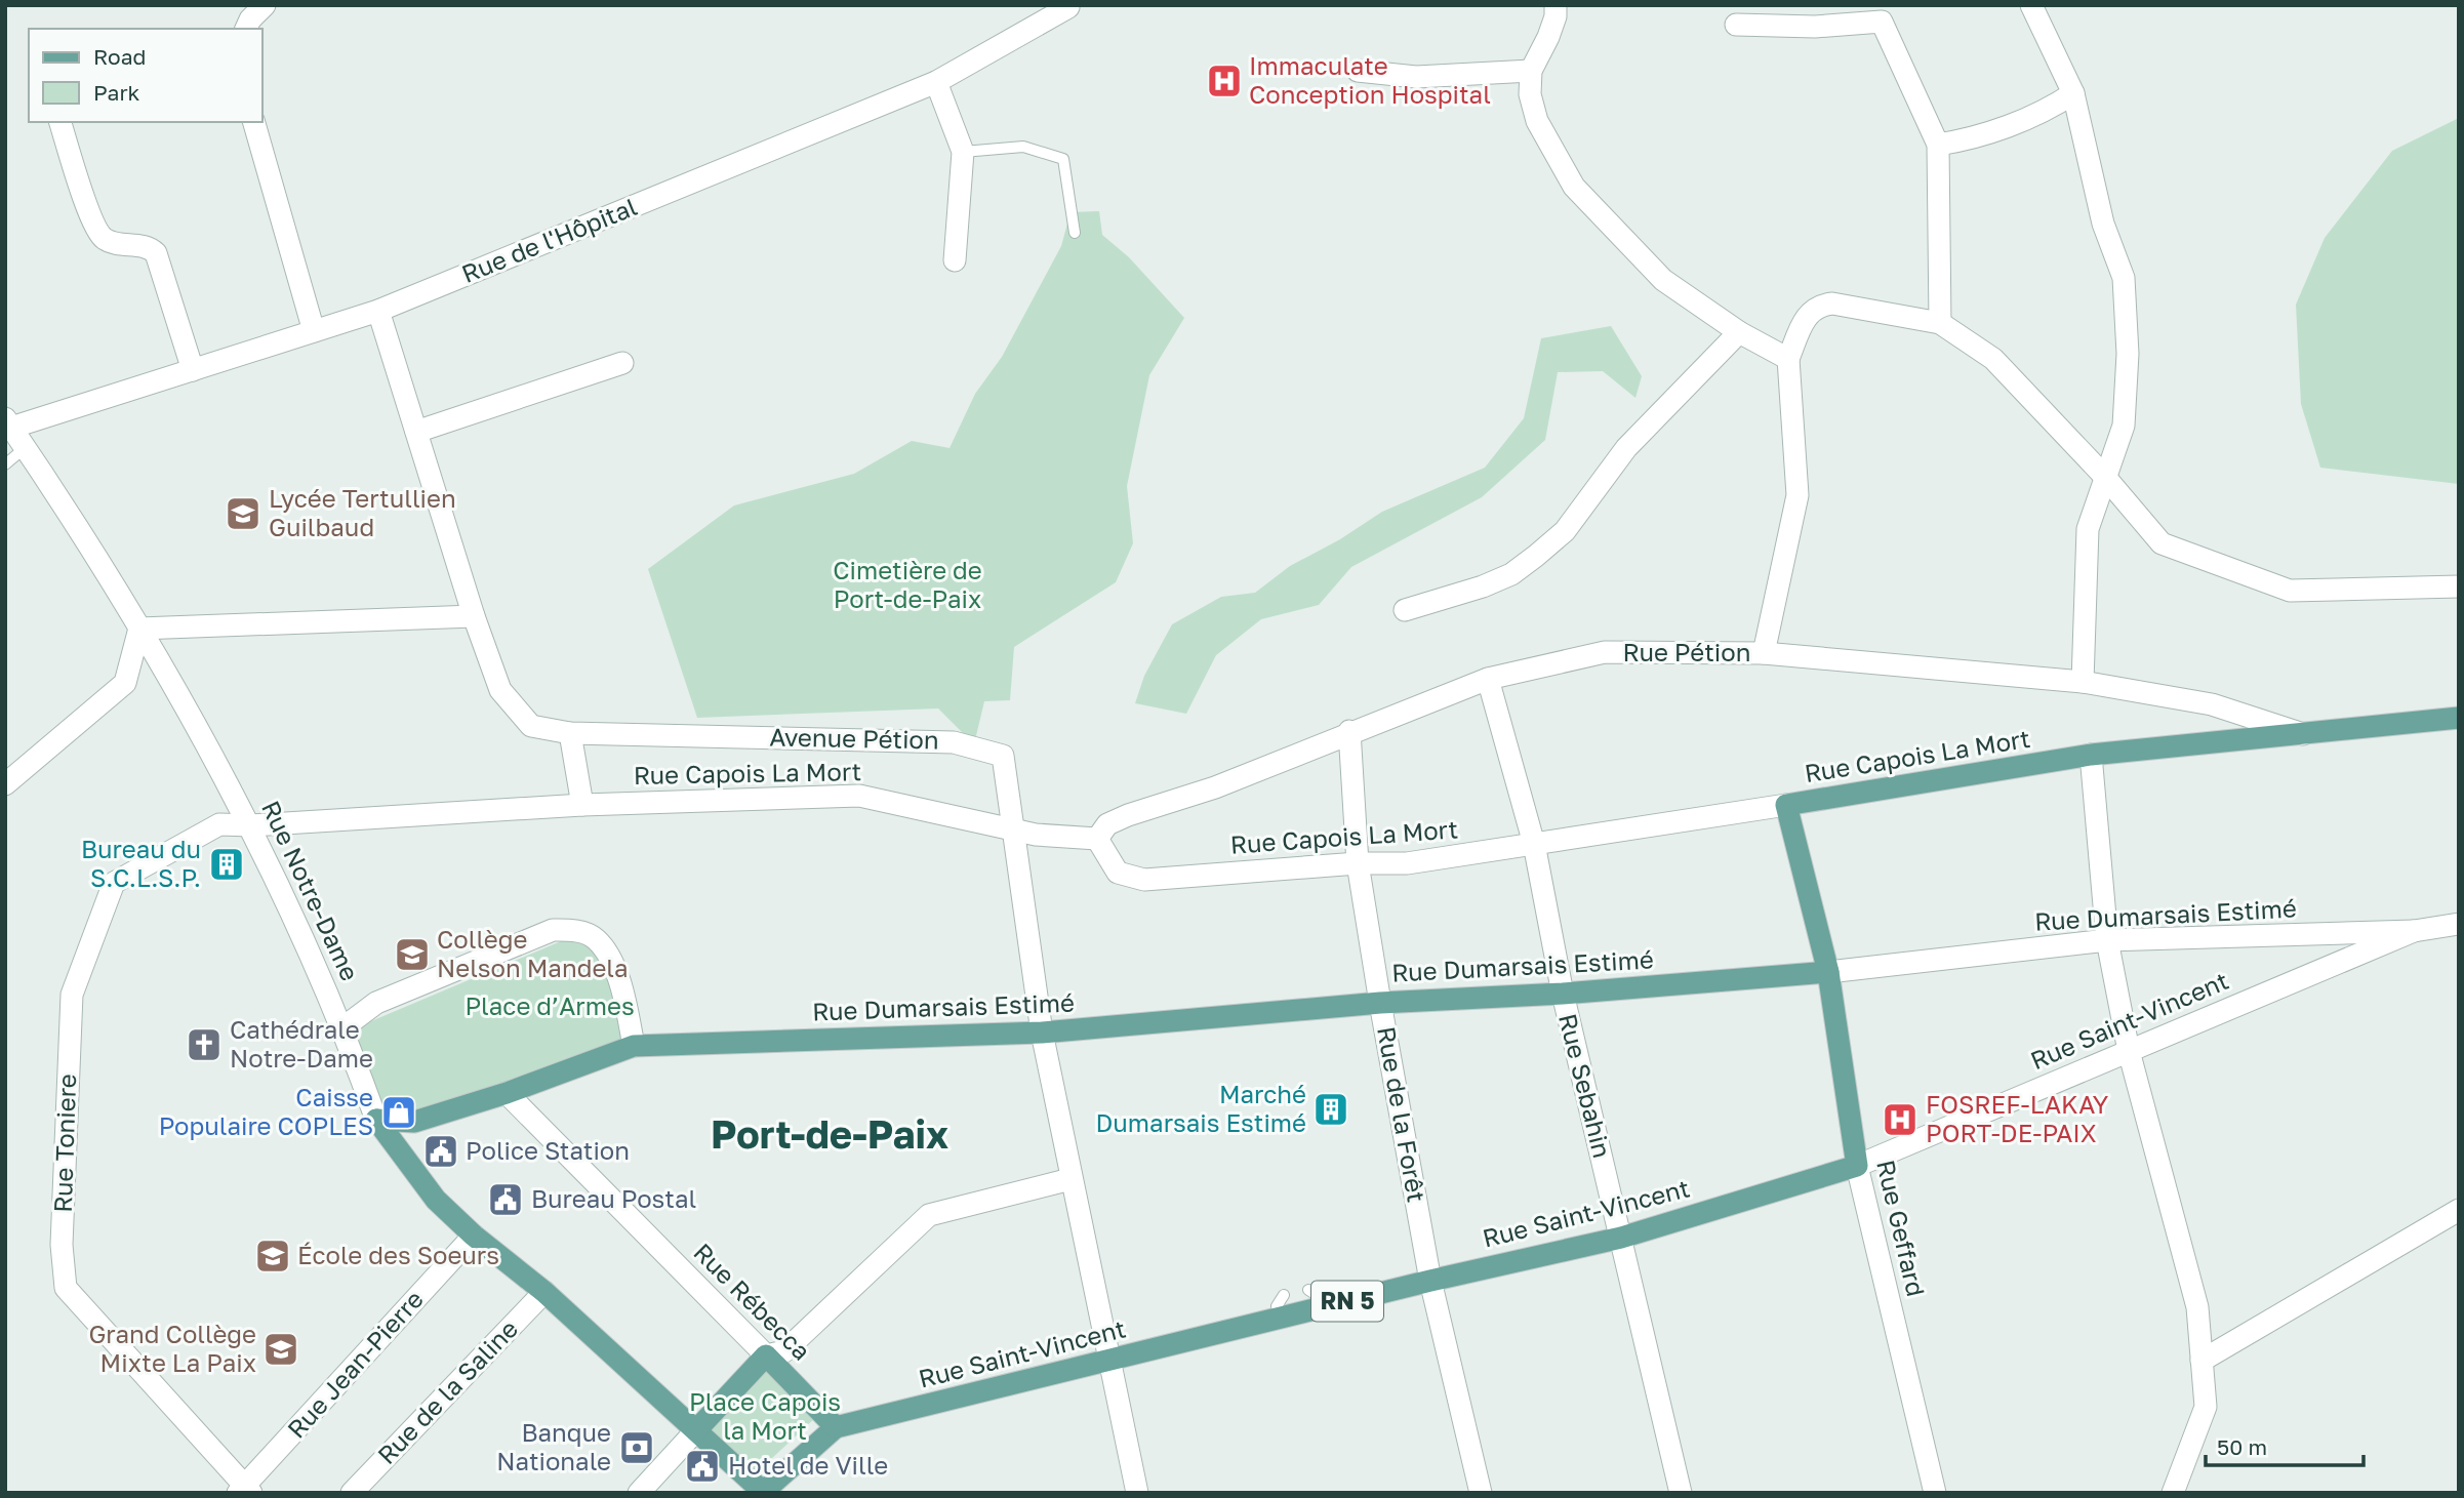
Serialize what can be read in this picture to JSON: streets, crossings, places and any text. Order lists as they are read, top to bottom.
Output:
{
  "streets": {
    "main road": [
      "Rue Capois La Mort",
      "Rue Notre-Dame",
      "Rue Dumarsais Estimé",
      "Rue Saint-Vincent",
      "Rue Geffard",
      "RN 5",
      "Rue Rébecca"
    ],
    "street": [
      "Rue de l'Hôpital",
      "Rue Pétion",
      "Avenue Pétion",
      "Rue Sebahin",
      "Rue de la Forêt",
      "Rue Toniere",
      "Rue Jean-Pierre",
      "Rue de la Saline"
    ]
  },
  "crossings": [
    ["Rue de l'Hôpital", "Avenue Pétion"],
    ["Rue de l'Hôpital", "Rue Notre-Dame"],
    ["Rue Pétion", "Rue Capois La Mort"],
    ["Rue Pétion", "Rue Sebahin"],
    ["Rue Pétion", "Rue de la Forêt"],
    ["Avenue Pétion", "Rue Capois La Mort"],
    ["Avenue Pétion", "Rue Dumarsais Estimé"],
    ["Avenue Pétion", "Rue Saint-Vincent"],
    ["Rue Capois La Mort", "Rue Notre-Dame"],
    ["Rue Capois La Mort", "Rue Sebahin"],
    ["Rue Capois La Mort", "Rue de la Forêt"],
    ["Rue Capois La Mort", "Rue Toniere"],
    ["Rue Capois La Mort", "Rue Geffard"],
    ["Rue Notre-Dame", "Rue Dumarsais Estimé"],
    ["Rue Notre-Dame", "Rue Saint-Vincent"],
    ["Rue Notre-Dame", "Rue Toniere"],
    ["Rue Notre-Dame", "Rue Jean-Pierre"],
    ["Rue Notre-Dame", "Rue de la Saline"],
    ["Rue Dumarsais Estimé", "Rue Saint-Vincent"],
    ["Rue Dumarsais Estimé", "Rue Sebahin"],
    ["Rue Dumarsais Estimé", "Rue de la Forêt"],
    ["Rue Dumarsais Estimé", "Rue Geffard"],
    ["Rue Dumarsais Estimé", "RN 5"],
    ["Rue Dumarsais Estimé", "Rue Rébecca"],
    ["Rue Saint-Vincent", "Rue Sebahin"],
    ["Rue Saint-Vincent", "Rue de la Forêt"],
    ["Rue Saint-Vincent", "Rue Geffard"],
    ["Rue Saint-Vincent", "RN 5"],
    ["Rue Saint-Vincent", "Rue Rébecca"],
    ["Rue Toniere", "Rue Jean-Pierre"]
  ],
  "districts": ["Port-de-Paix"],
  "parks": ["Cimetière de Port-de-Paix", "Place d’Armes", "Place Capois la Mort"],
  "places": {
    "hospital": ["Immaculate Conception Hospital", "FOSREF-LAKAY PORT-DE-PAIX"],
    "school or university": [
      "Lycée Tertullien Guilbaud",
      "Collège Nelson Mandela",
      "École des Soeurs",
      "Grand Collège Mixte La Paix"
    ],
    "building": ["Bureau du S.C.L.S.P.", "Marché Dumarsais Estimé"],
    "church": ["Cathédrale Notre-Dame"],
    "shop": ["Caisse Populaire COPLES"],
    "public building": ["Police Station", "Bureau Postal", "Hotel de Ville"],
    "bank": ["Banque Nationale"]
  },
  "legend": ["Road", "Park"],
  "scale_bar": "50 m"
}
